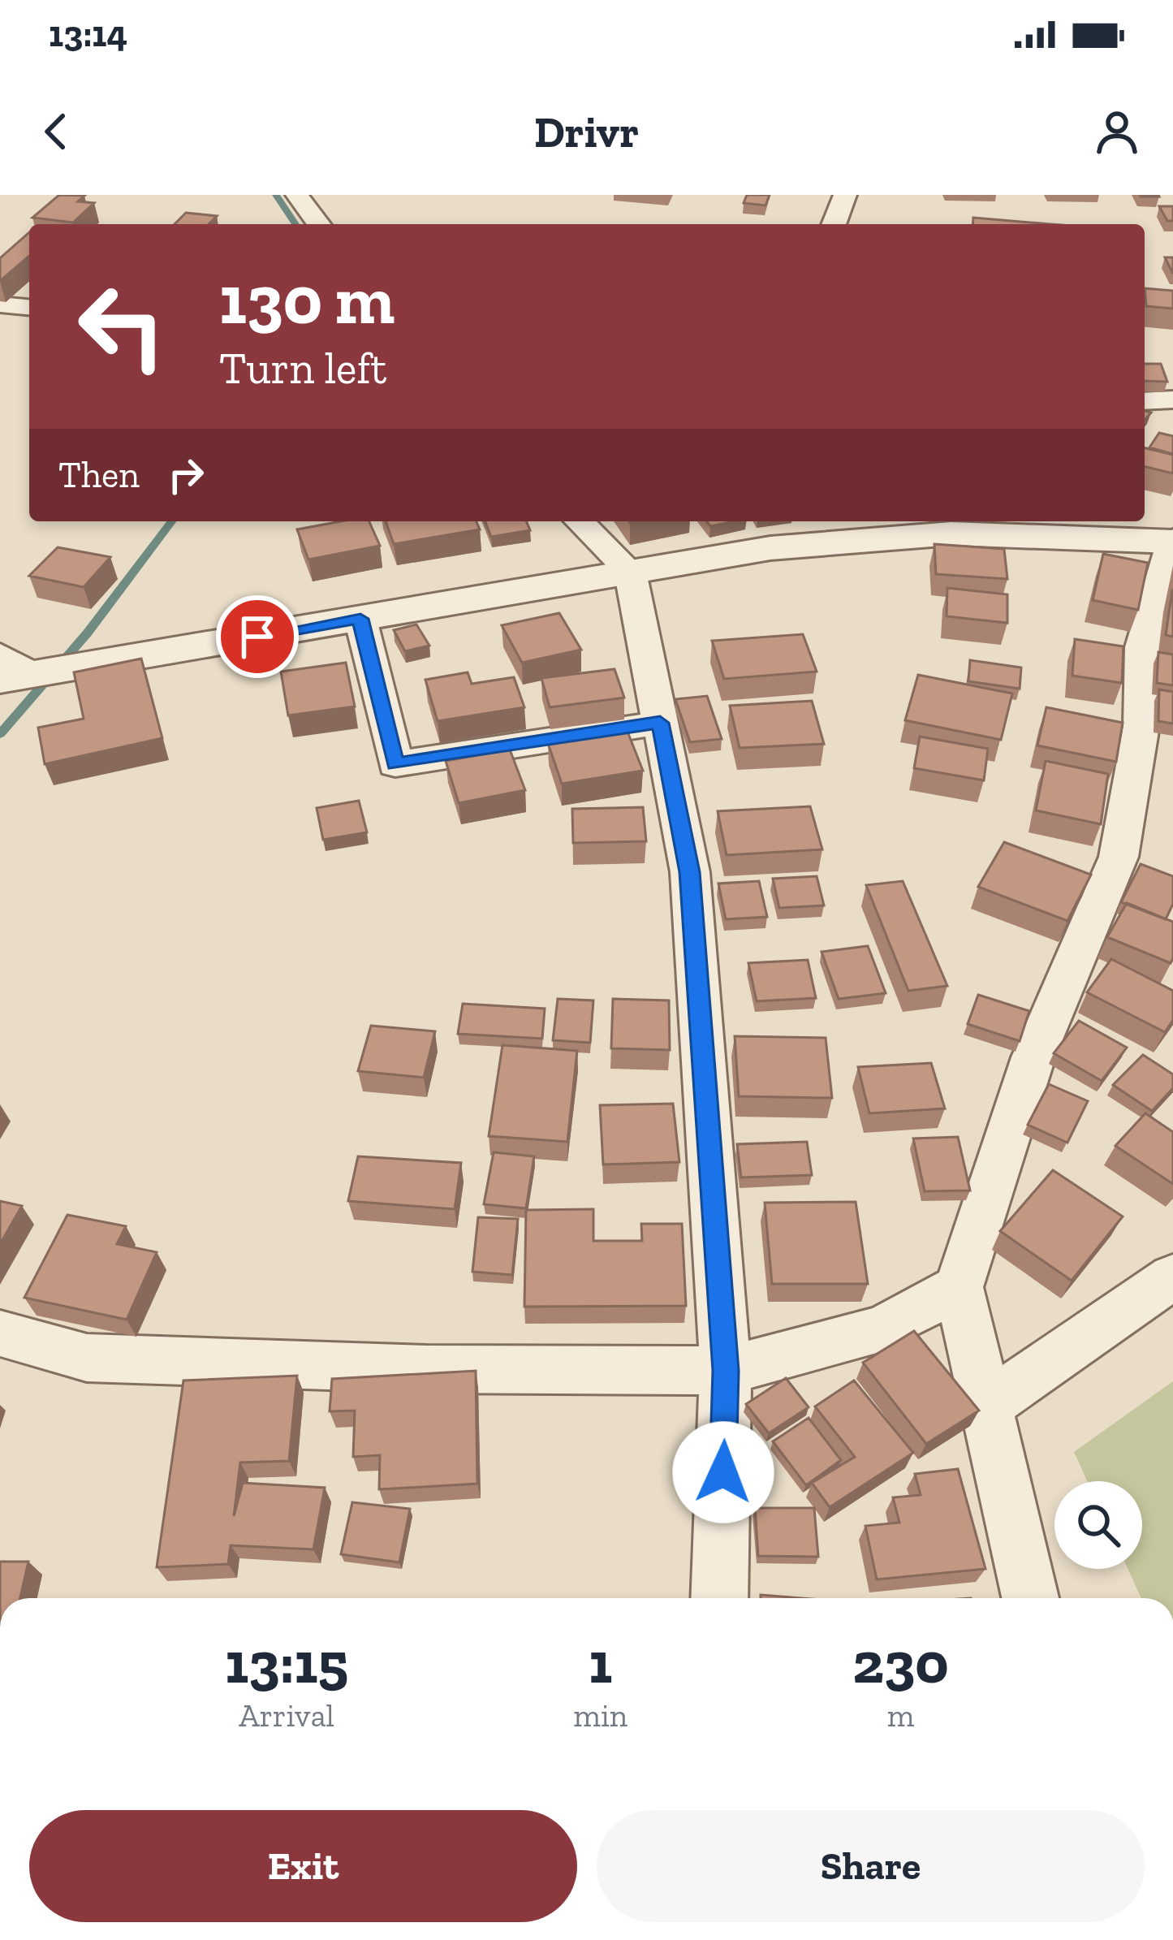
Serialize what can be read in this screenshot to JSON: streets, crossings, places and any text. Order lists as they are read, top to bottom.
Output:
{
  "page": {
    "status": "13:14",
    "header": "Drivr",
    "turn": ["130 m", "Turn left"],
    "then": "Then",
    "eta": [
      "13:15",
      "Arrival",
      "1",
      "min",
      "230",
      "m"
    ],
    "buttons": ["Exit", "Share"]
  }
}
